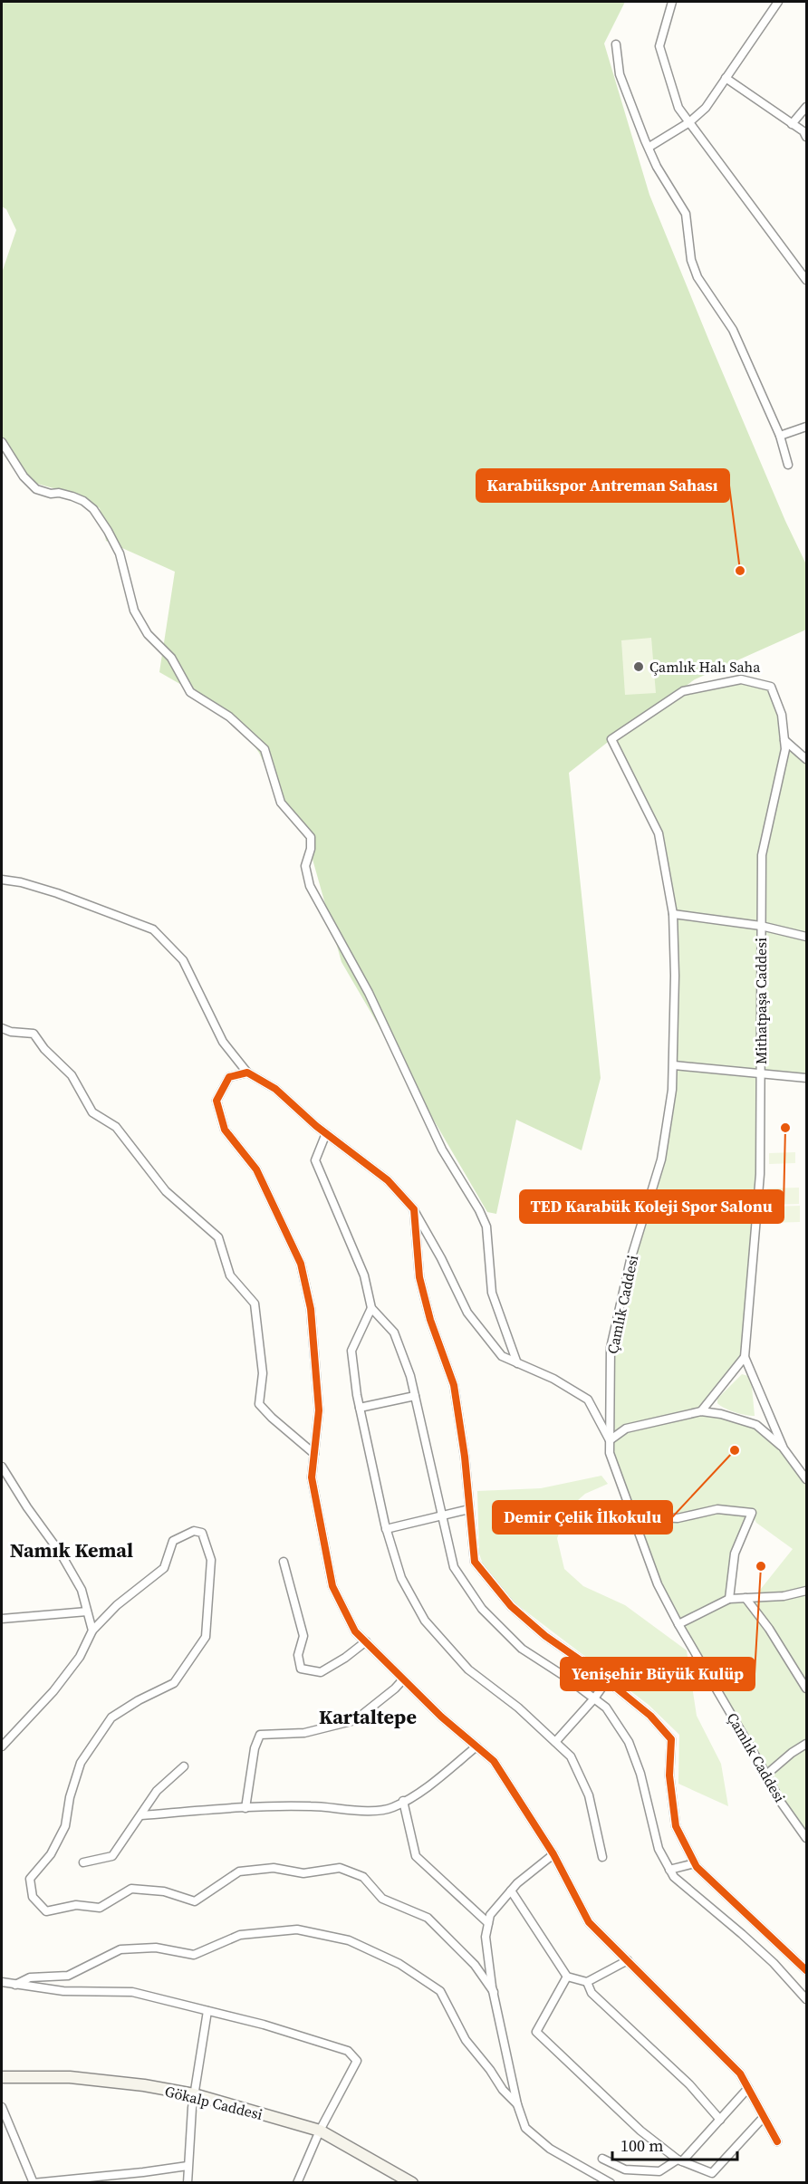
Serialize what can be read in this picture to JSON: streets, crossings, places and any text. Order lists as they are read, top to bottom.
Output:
{
  "streets": {
    "street": ["Mithatpaşa Caddesi", "Çamlık Caddesi", "Gökalp Caddesi"]
  },
  "crossings": [
    ["Mithatpaşa Caddesi", "Çamlık Caddesi"]
  ],
  "districts": ["Namık Kemal", "Kartaltepe"],
  "places": [
    "Karabükspor Antreman Sahası",
    "Çamlık Halı Saha",
    "TED Karabük Koleji Spor Salonu",
    "Demir Çelik İlkokulu",
    "Yenişehir Büyük Kulüp"
  ],
  "scale_bar": "100 m"
}
